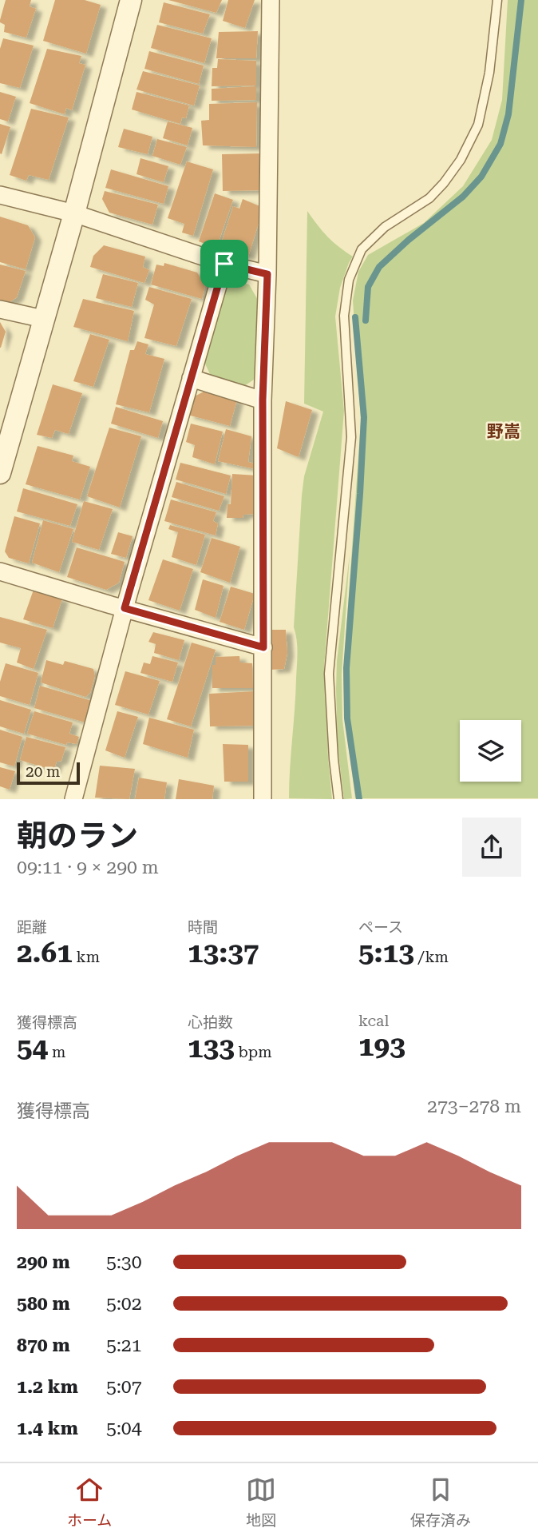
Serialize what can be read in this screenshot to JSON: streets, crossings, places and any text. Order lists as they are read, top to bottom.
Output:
{
  "districts": ["野嵩"],
  "scale_bar": "20 m",
  "page": {
    "scale": "20 m",
    "heading": ["朝のラン", "09:11 · 9 × 290 m"],
    "stats": [
      ["距離", "2.61 km"],
      ["時間", "13:37"],
      ["ペース", "5:13 /km"],
      ["獲得標高", "54 m"],
      ["心拍数", "133 bpm"],
      ["kcal", "193"]
    ],
    "chart": ["獲得標高", "273–278 m"],
    "list": [
      {
        "name": "290 m",
        "note": "5:30"
      },
      {
        "name": "580 m",
        "note": "5:02"
      },
      {
        "name": "870 m",
        "note": "5:21"
      },
      {
        "name": "1.2 km",
        "note": "5:07"
      },
      {
        "name": "1.4 km",
        "note": "5:04"
      }
    ],
    "tabs": ["ホーム", "地図", "保存済み"]
  }
}
